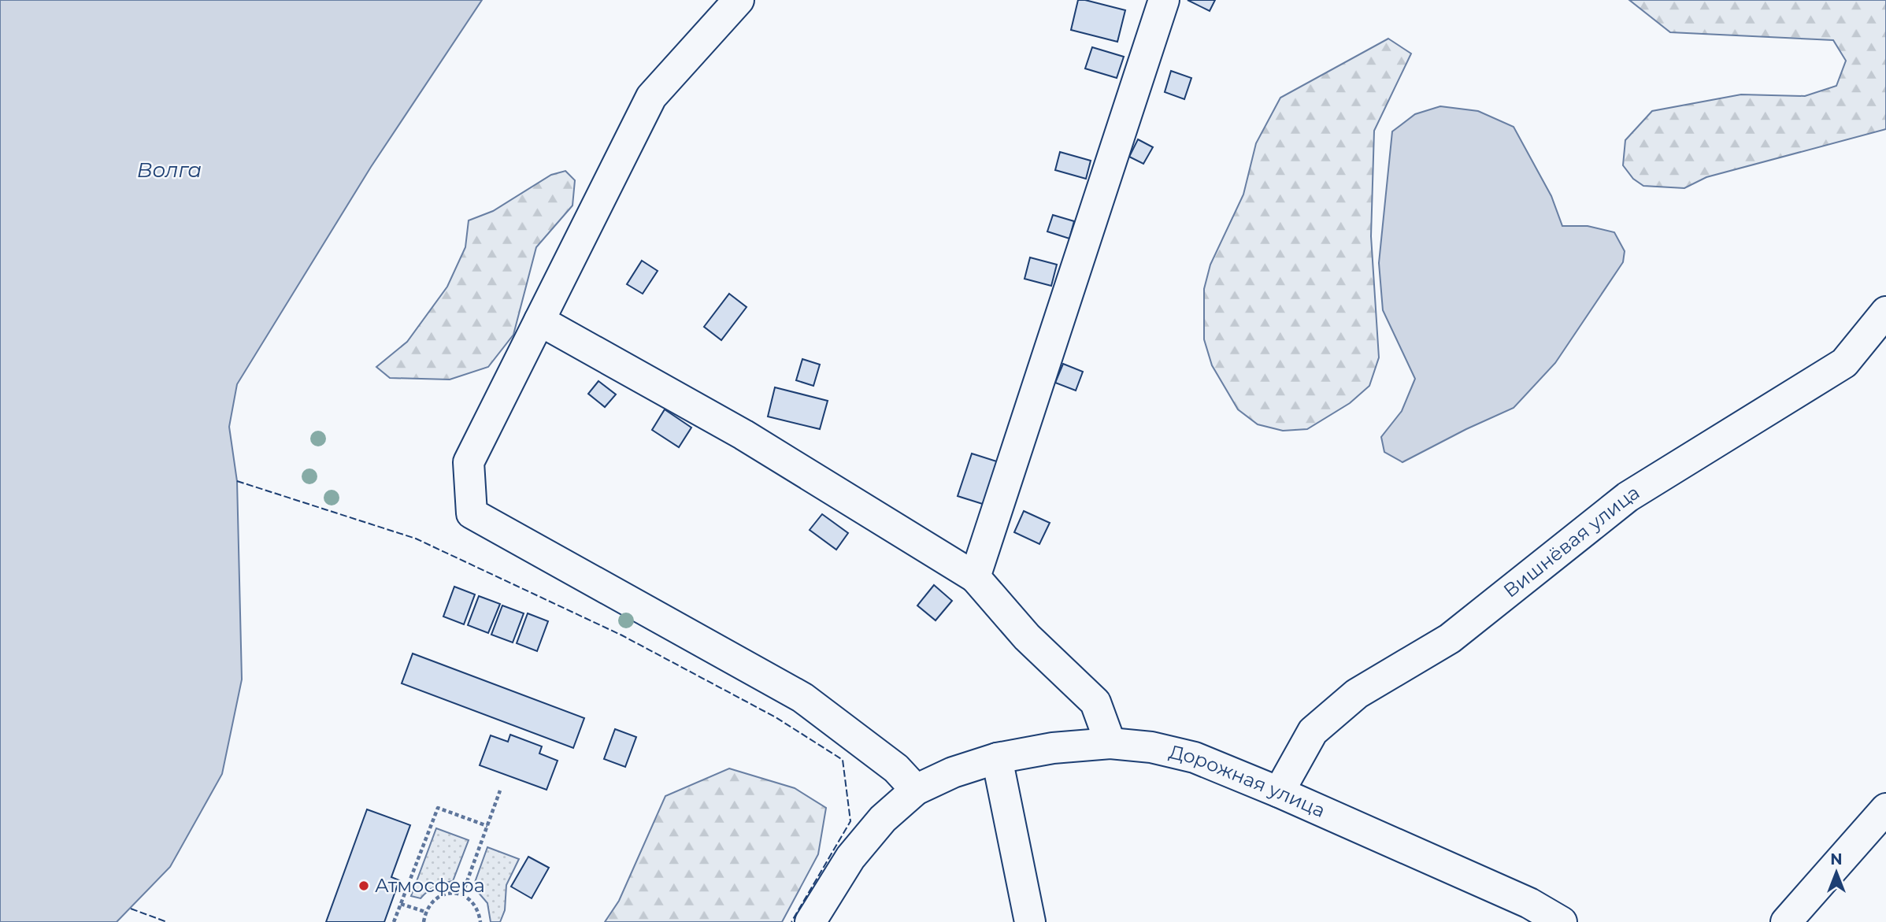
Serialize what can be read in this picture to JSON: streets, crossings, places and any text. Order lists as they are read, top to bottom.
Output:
{
  "streets": {
    "street": ["Вишнёвая улица", "Дорожная улица"]
  },
  "crossings": [
    ["Вишнёвая улица", "Дорожная улица"]
  ],
  "water": ["Волга"],
  "places": ["Атмосфера"],
  "north": "top"
}
